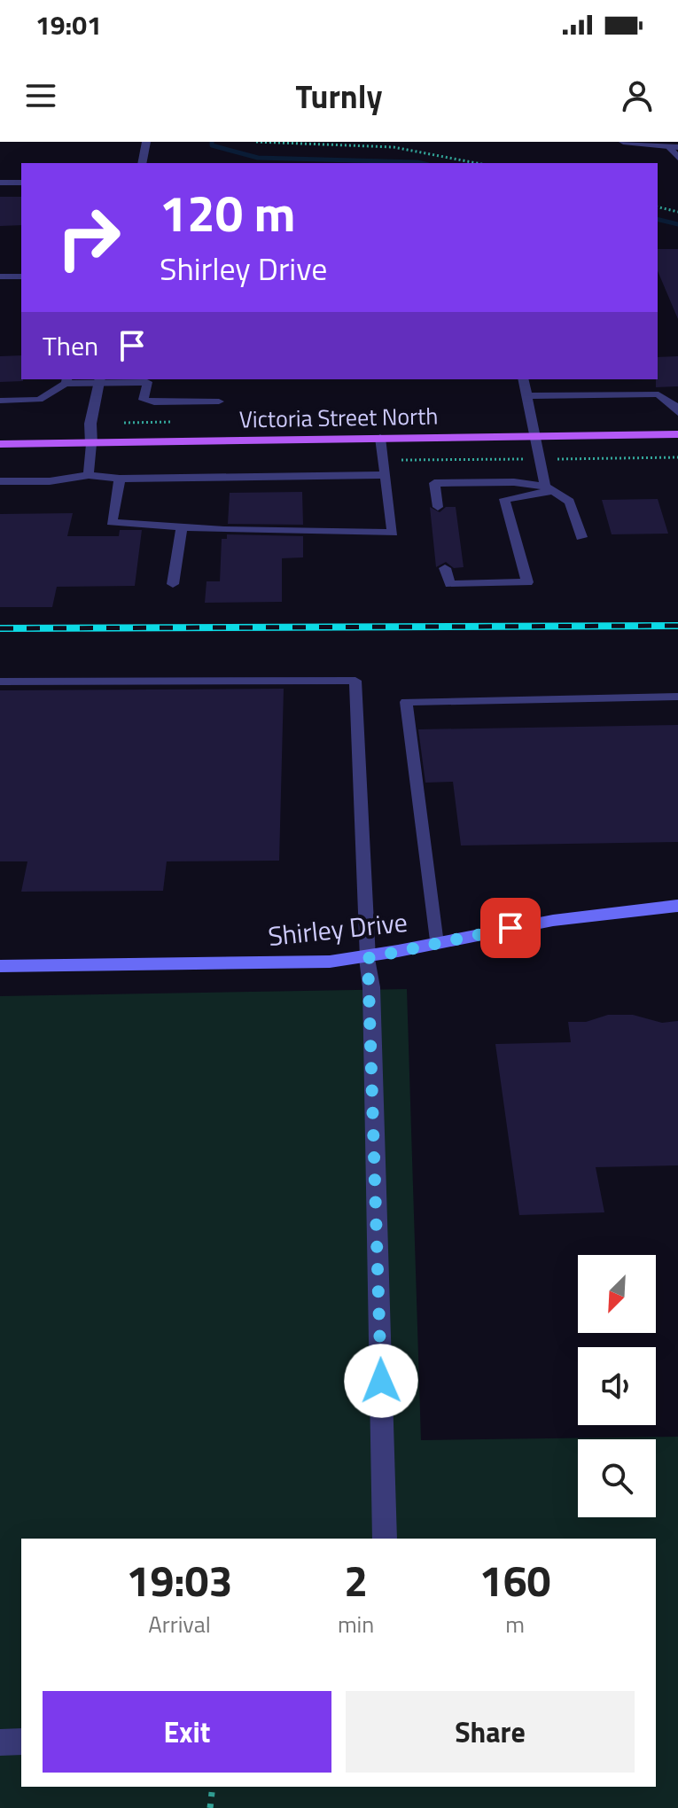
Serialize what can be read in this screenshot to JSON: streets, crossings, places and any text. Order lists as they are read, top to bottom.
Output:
{
  "streets": {
    "main road": ["Victoria Street North"],
    "street": ["Shirley Drive"]
  },
  "north": "bottom left",
  "page": {
    "status": "19:01",
    "header": "Turnly",
    "turn": ["120 m", "Shirley Drive"],
    "then": "Then",
    "eta": [
      "19:03",
      "Arrival",
      "2",
      "min",
      "160",
      "m"
    ],
    "buttons": ["Exit", "Share"]
  }
}
